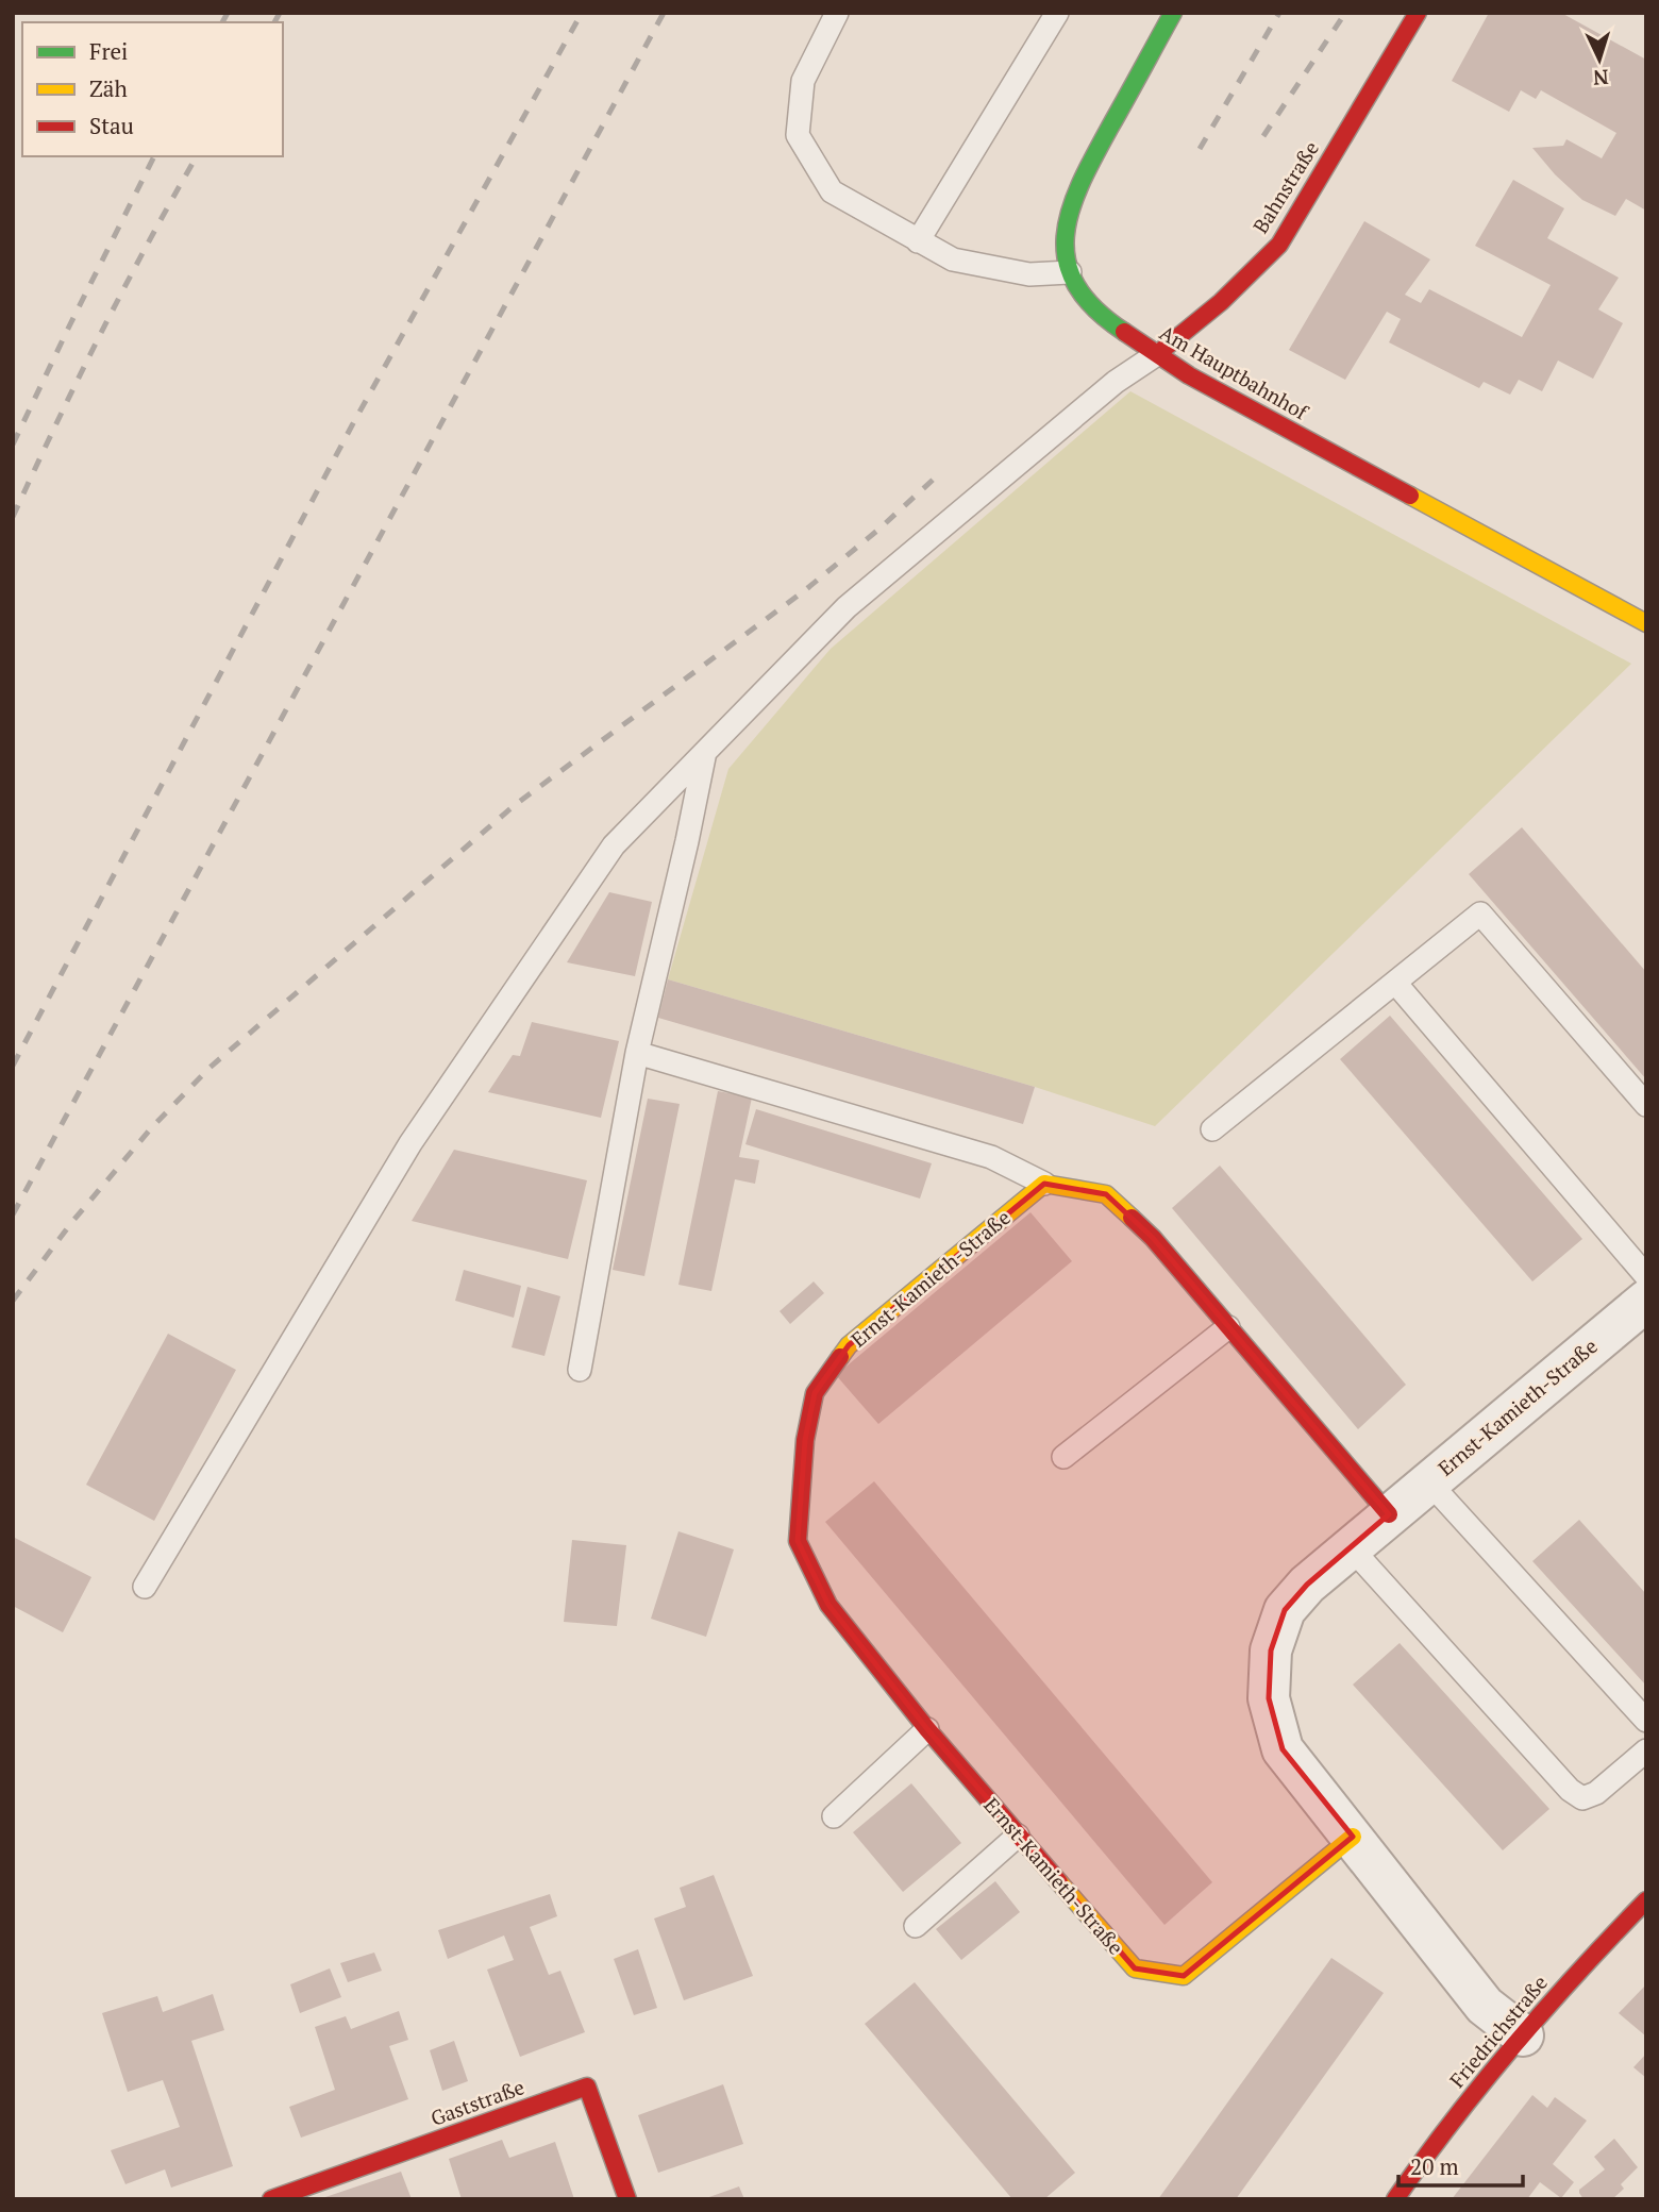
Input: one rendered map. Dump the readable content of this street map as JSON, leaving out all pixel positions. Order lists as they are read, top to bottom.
{
  "streets": {
    "street": [
      "Bahnstraße",
      "Am Hauptbahnhof",
      "Ernst-Kamieth-Straße",
      "Friedrichstraße",
      "Gaststraße"
    ]
  },
  "crossings": [
    ["Bahnstraße", "Am Hauptbahnhof"],
    ["Ernst-Kamieth-Straße", "Friedrichstraße"]
  ],
  "legend": ["Frei", "Zäh", "Stau"],
  "scale_bar": "20 m",
  "north": "bottom"
}
